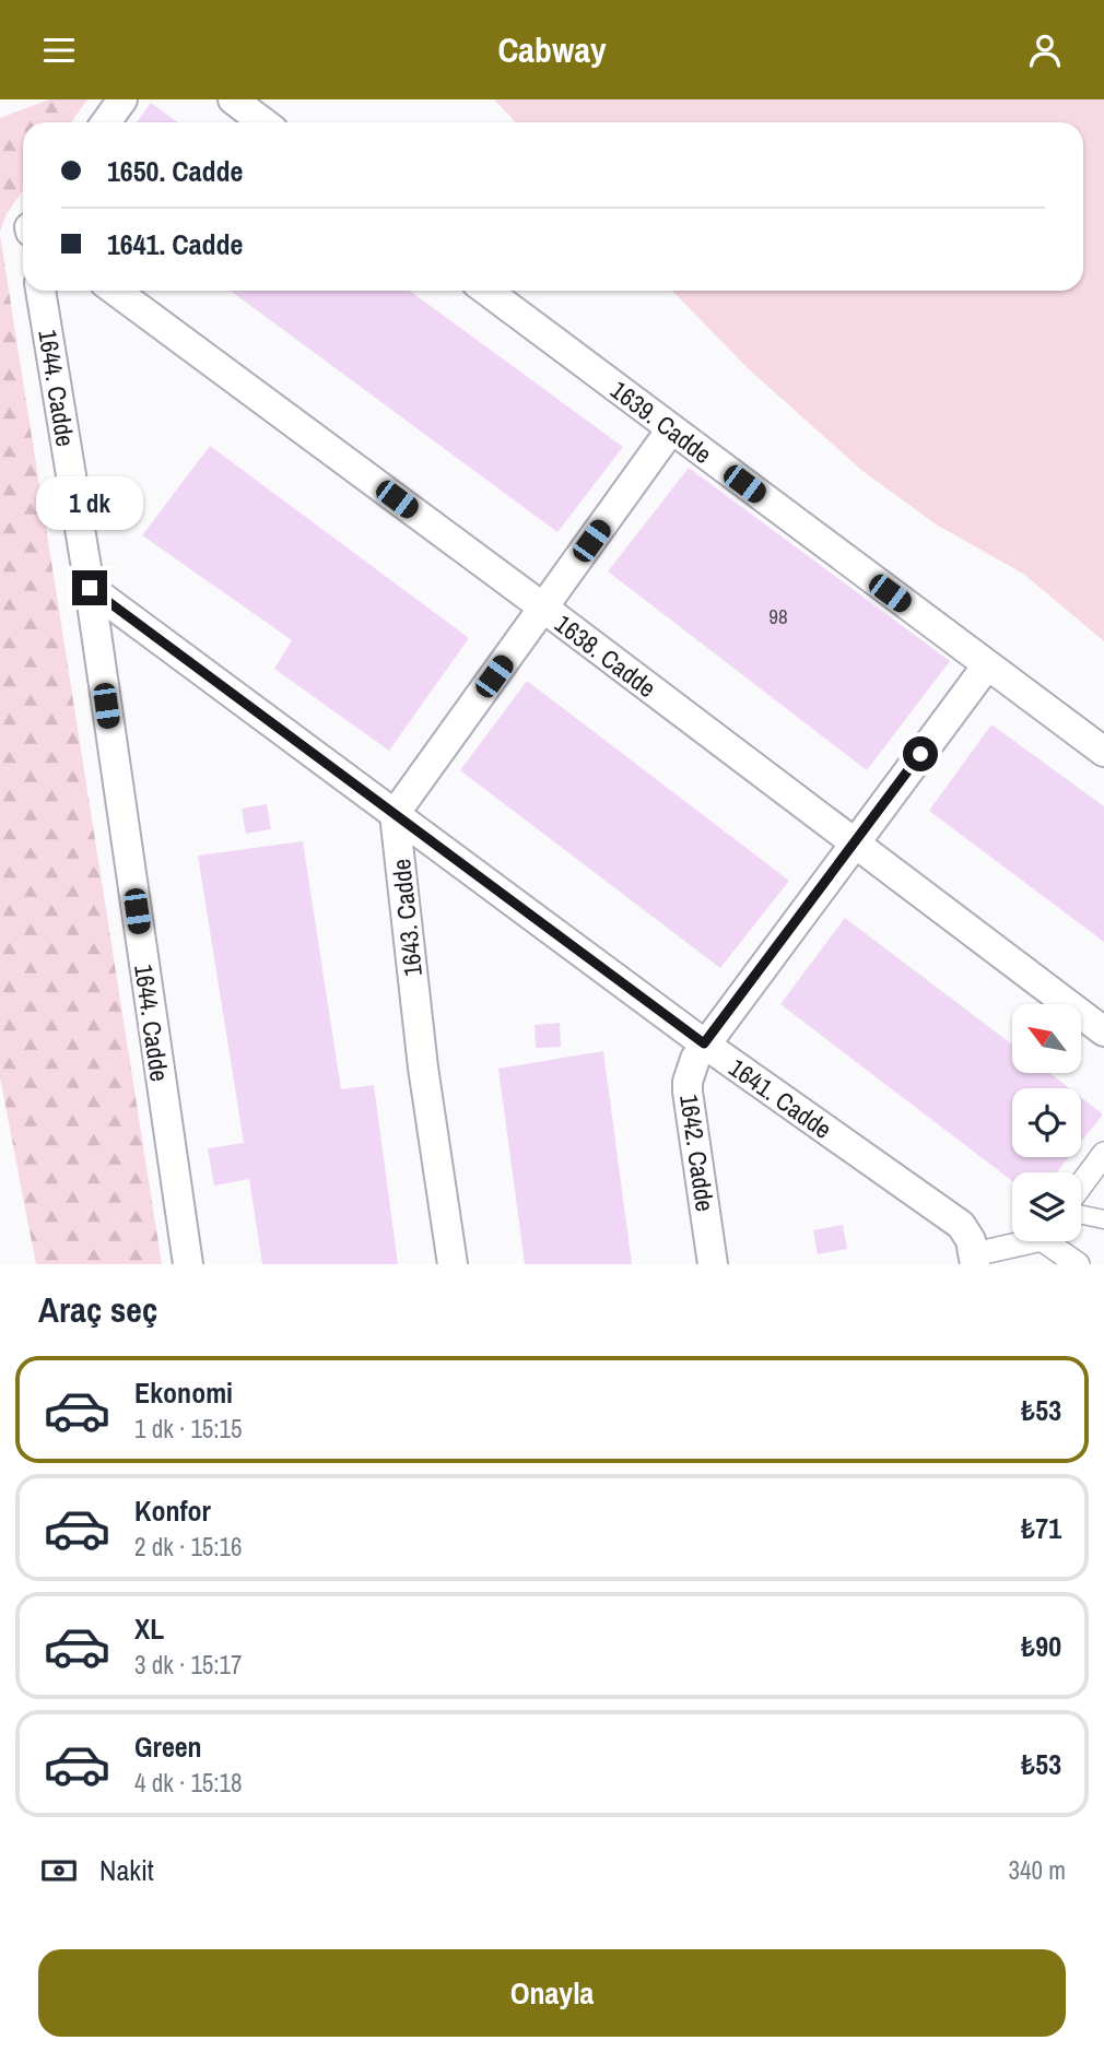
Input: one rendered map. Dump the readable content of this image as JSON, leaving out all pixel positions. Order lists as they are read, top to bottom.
{
  "streets": {
    "street": [
      "1644. Cadde",
      "1639. Cadde",
      "1638. Cadde",
      "1643. Cadde",
      "1641. Cadde",
      "1642. Cadde"
    ]
  },
  "crossings": [
    ["1644. Cadde", "1641. Cadde"],
    ["1639. Cadde", "1642. Cadde"],
    ["1638. Cadde", "1642. Cadde"],
    ["1643. Cadde", "1641. Cadde"],
    ["1641. Cadde", "1642. Cadde"]
  ],
  "house_numbers": ["98"],
  "north": "top left",
  "page": {
    "header": "Cabway",
    "banner": ["1650. Cadde", "1641. Cadde"],
    "bubble": "1 dk",
    "heading": "Araç seç",
    "list": [
      {
        "name": "Ekonomi",
        "note": "1 dk · 15:15",
        "value": "₺53"
      },
      {
        "name": "Konfor",
        "note": "2 dk · 15:16",
        "value": "₺71"
      },
      {
        "name": "XL",
        "note": "3 dk · 15:17",
        "value": "₺90"
      },
      {
        "name": "Green",
        "note": "4 dk · 15:18",
        "value": "₺53"
      }
    ],
    "pay": ["Nakit", "340 m"],
    "buttons": "Onayla"
  }
}
